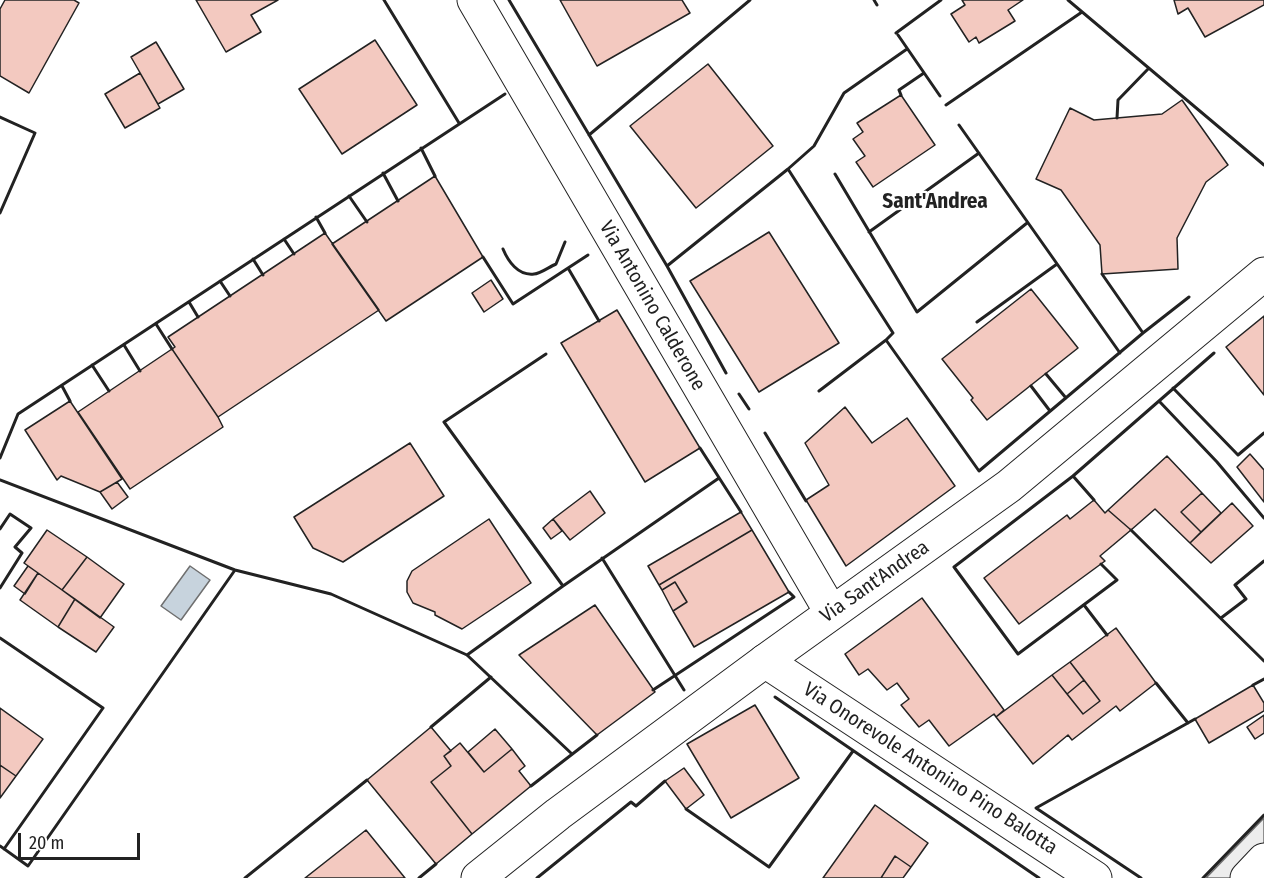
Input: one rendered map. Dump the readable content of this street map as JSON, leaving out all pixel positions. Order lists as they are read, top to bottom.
{
  "streets": {
    "street": ["Via Antonino Calderone", "Via Sant'Andrea", "Via Onorevole Antonino Pino Balotta"]
  },
  "crossings": [
    ["Via Antonino Calderone", "Via Sant'Andrea"],
    ["Via Sant'Andrea", "Via Onorevole Antonino Pino Balotta"]
  ],
  "districts": ["Sant'Andrea"],
  "scale_bar": "20 m"
}
